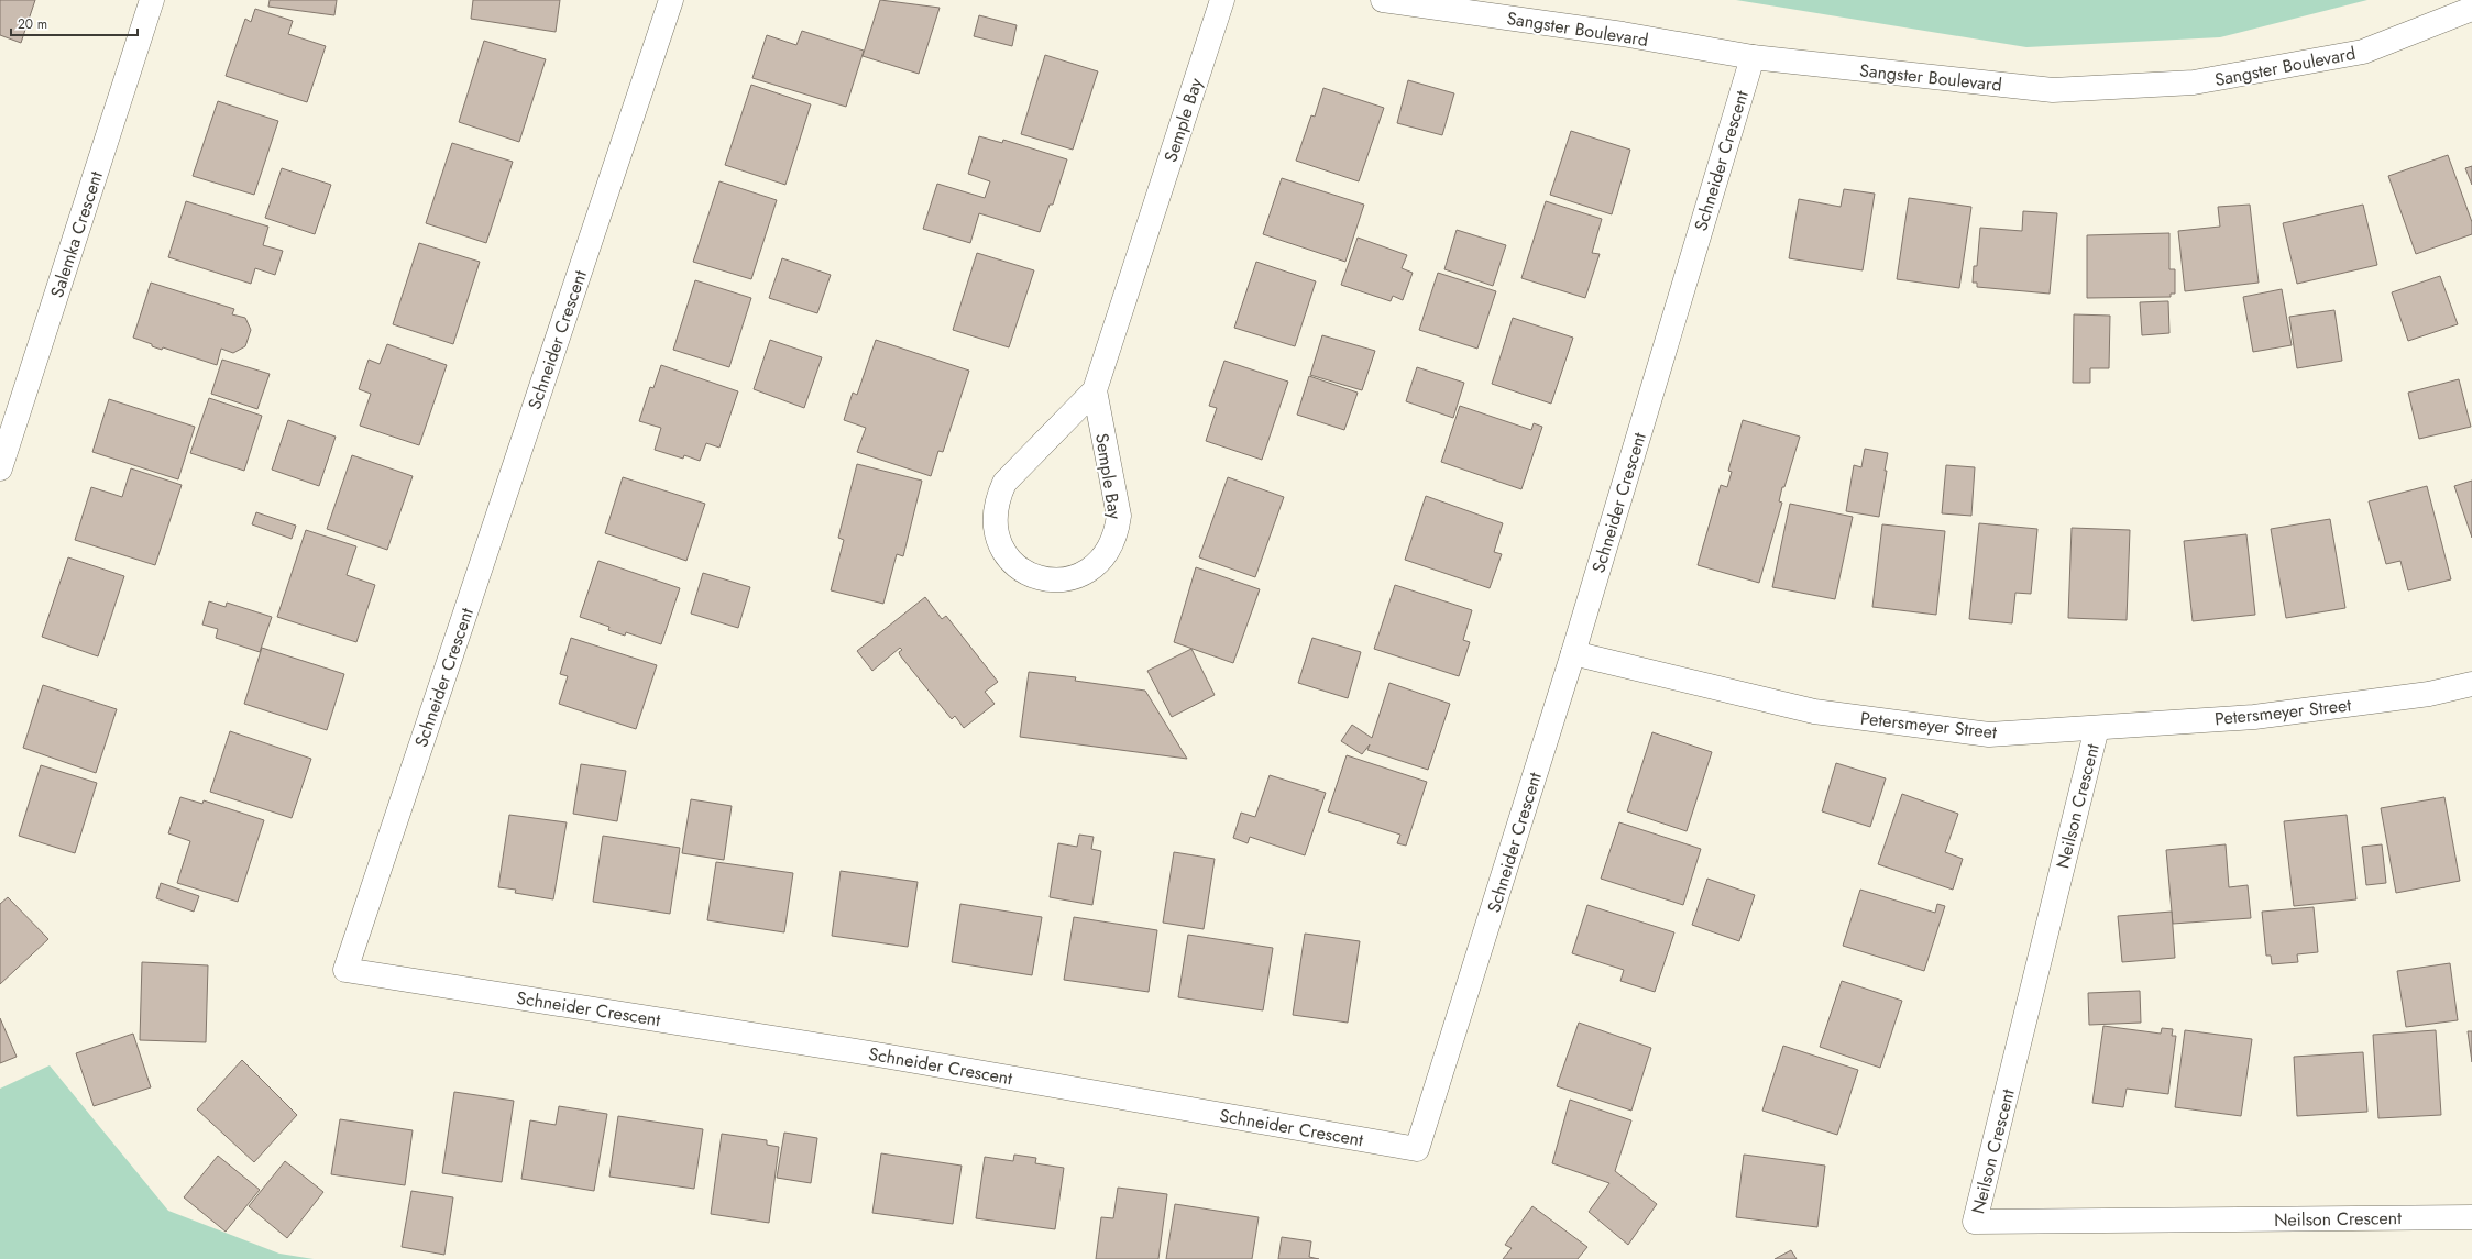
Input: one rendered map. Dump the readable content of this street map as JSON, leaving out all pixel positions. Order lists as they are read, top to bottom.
{
  "streets": {
    "street": [
      "Sangster Boulevard",
      "Semple Bay",
      "Schneider Crescent",
      "Salemka Crescent",
      "Petersmeyer Street",
      "Neilson Crescent"
    ]
  },
  "crossings": [
    ["Sangster Boulevard", "Schneider Crescent"],
    ["Schneider Crescent", "Petersmeyer Street"],
    ["Petersmeyer Street", "Neilson Crescent"]
  ],
  "scale_bar": "20 m"
}
